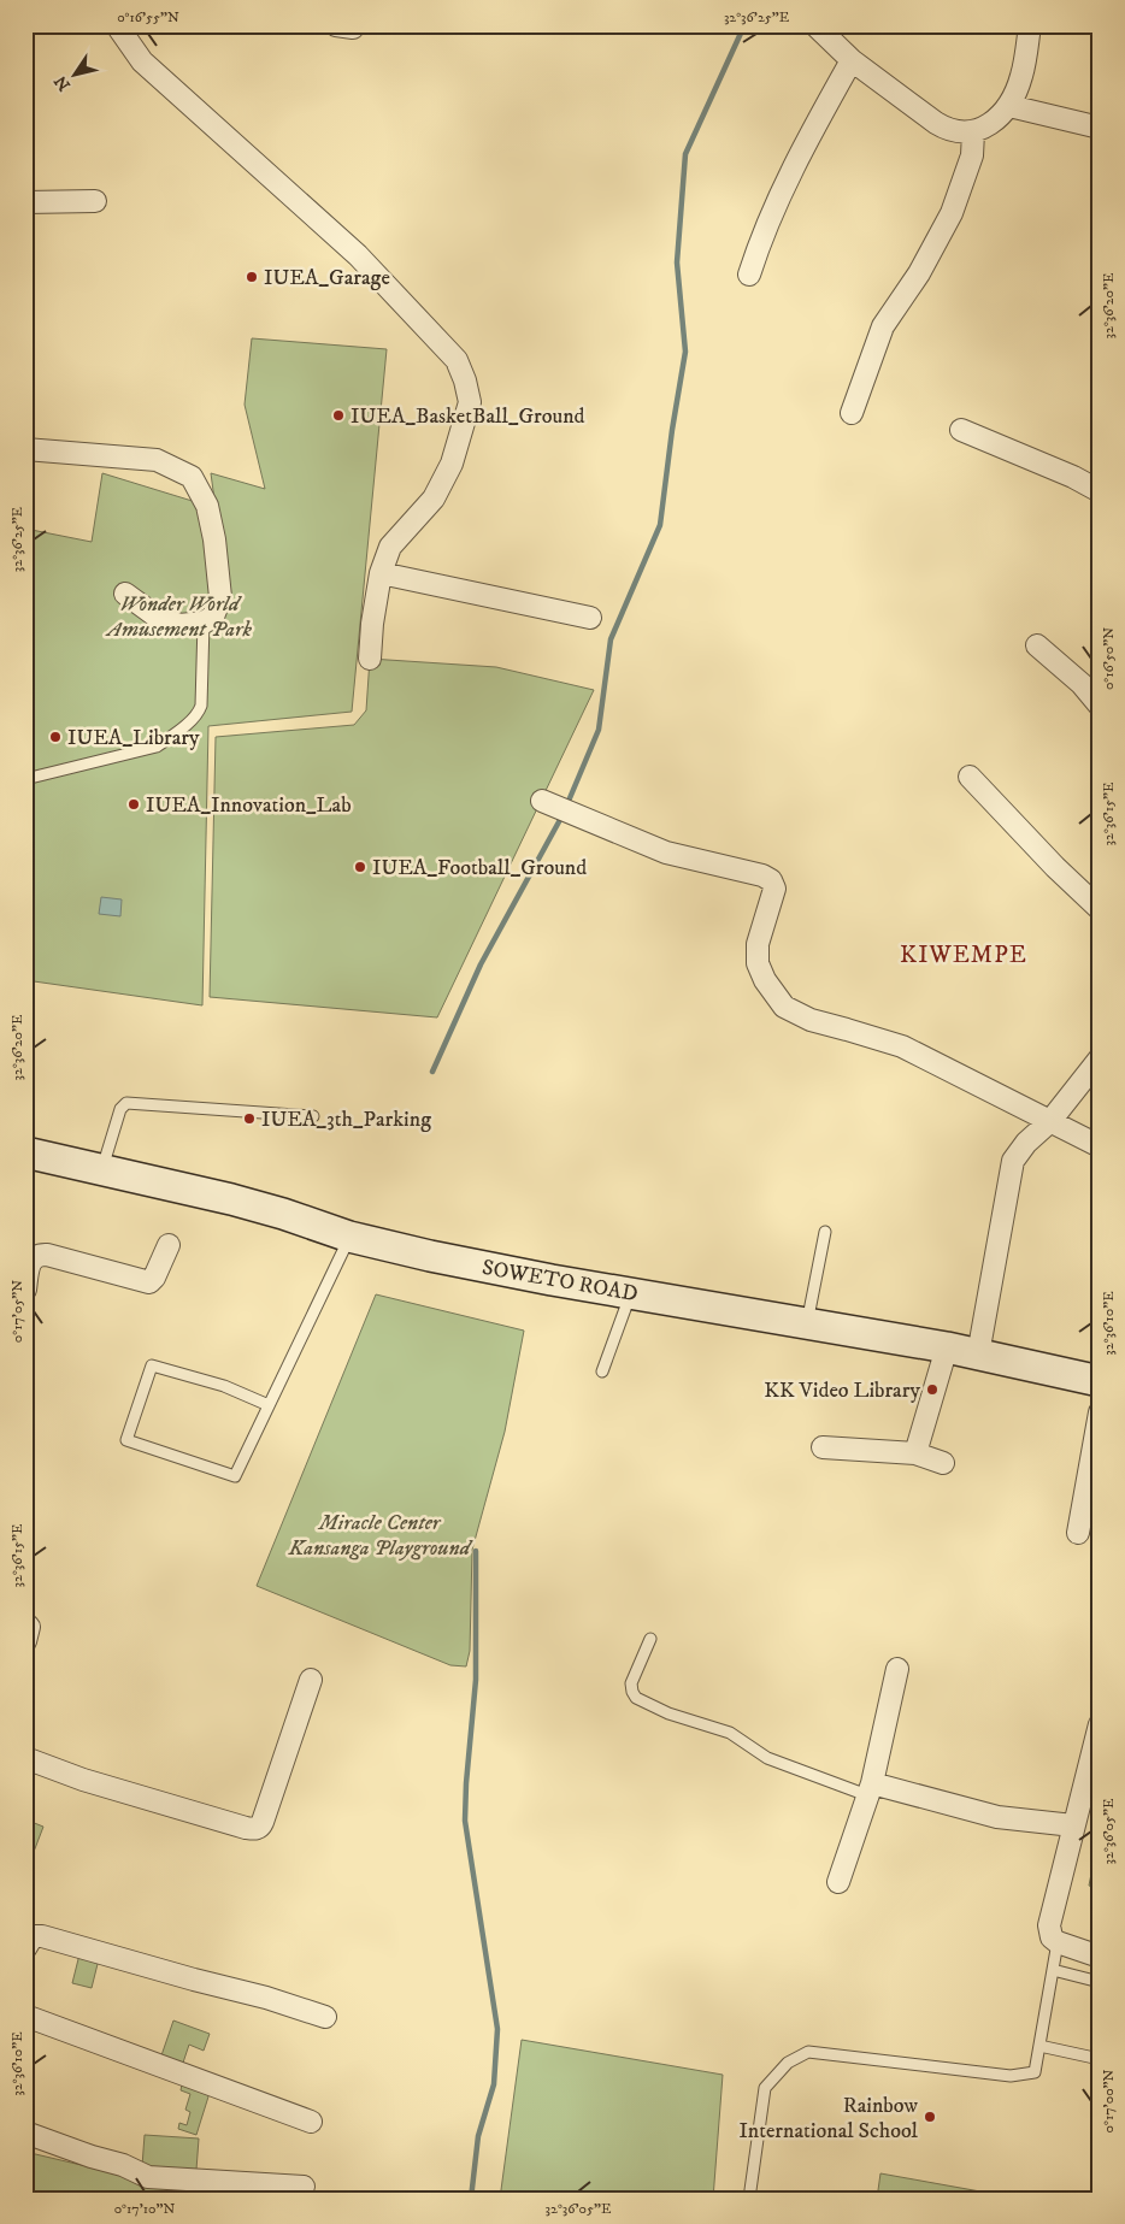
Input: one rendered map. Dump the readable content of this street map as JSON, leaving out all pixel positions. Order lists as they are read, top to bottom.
{
  "streets": {
    "street": ["SOWETO ROAD"]
  },
  "districts": ["KIWEMPE"],
  "parks": ["Wonder World Amusement Park", "Miracle Center Kansanga Playground"],
  "places": [
    "IUEA_Garage",
    "IUEA_BasketBall_Ground",
    "IUEA_Library",
    "IUEA_Innovation_Lab",
    "IUEA_Football_Ground",
    "IUEA_3th_Parking",
    "KK Video Library",
    "Rainbow International School"
  ],
  "north": "bottom left",
  "coordinates": [
    "0°16'55\"N",
    "32°36'25\"E",
    "32°36'20\"E",
    "0°16'50\"N",
    "32°36'15\"E",
    "0°17'05\"N",
    "32°36'10\"E",
    "32°36'05\"E",
    "0°17'00\"N",
    "0°17'10\"N"
  ]
}
